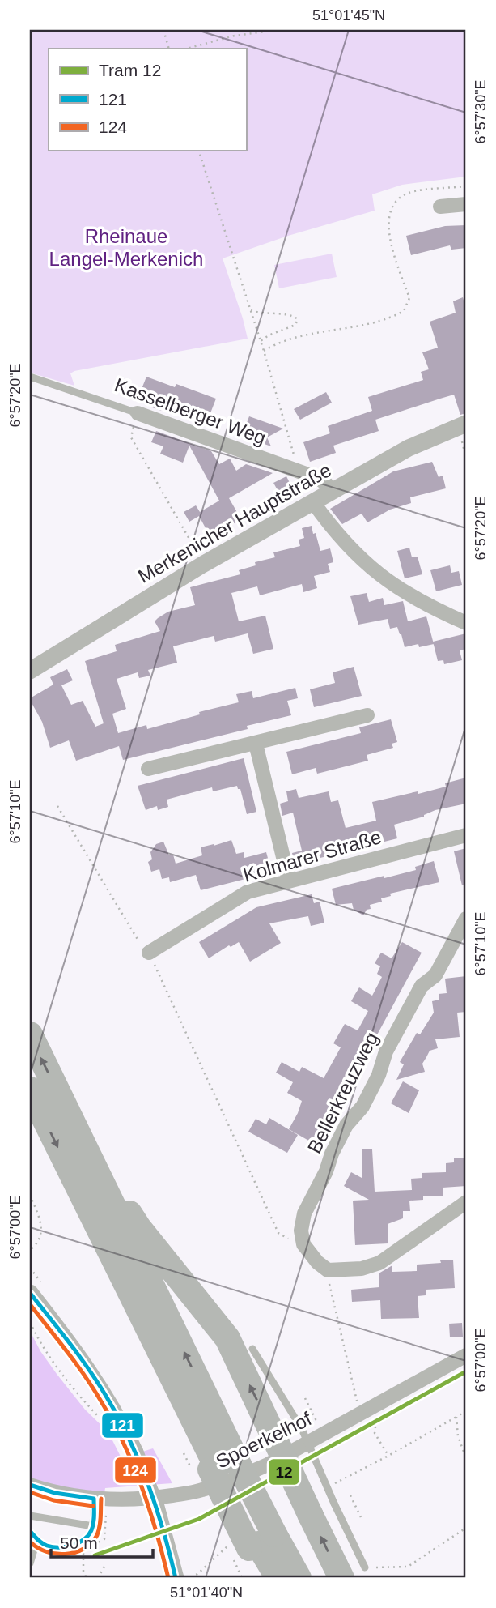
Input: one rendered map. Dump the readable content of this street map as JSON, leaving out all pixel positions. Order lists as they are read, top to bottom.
{
  "streets": {
    "street": [
      "Kasselberger Weg",
      "Merkenicher Hauptstraße",
      "Kolmarer Straße",
      "Bellerkreuzweg",
      "Spoerkelhof"
    ]
  },
  "crossings": [
    ["Kasselberger Weg", "Merkenicher Hauptstraße"]
  ],
  "parks": ["Rheinaue Langel-Merkenich"],
  "lines": ["transit line 121", "transit line 124", "tram line 12"],
  "legend": ["Tram 12", "121", "124"],
  "scale_bar": "50 m",
  "coordinates": [
    "51°01'45\"N",
    "6°57'30\"E",
    "6°57'20\"E",
    "6°57'10\"E",
    "6°57'00\"E",
    "51°01'40\"N"
  ]
}
